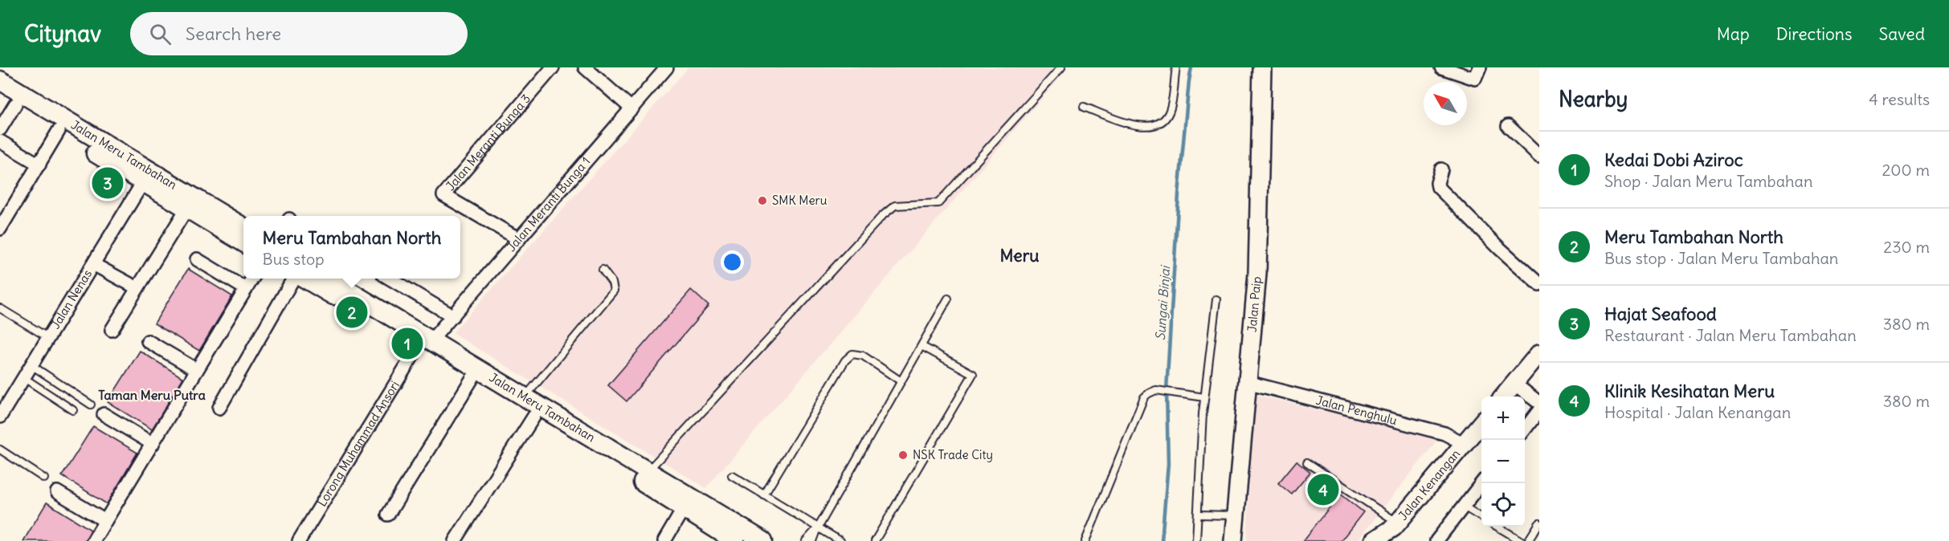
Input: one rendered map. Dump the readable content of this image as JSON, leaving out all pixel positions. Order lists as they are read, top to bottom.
{
  "streets": {
    "main road": ["Jalan Meru Tambahan"],
    "street": [
      "Jalan Meranti Bunga 3",
      "Jalan Meranti Bunga 1",
      "Jalan Nenas",
      "Jalan Paip",
      "Jalan Penghulu",
      "Lorong Muhammad Ansori",
      "Jalan Kenangan"
    ]
  },
  "crossings": [
    ["Jalan Meranti Bunga 3", "Jalan Meranti Bunga 1"],
    ["Jalan Meru Tambahan", "Jalan Meranti Bunga 1"],
    ["Jalan Meru Tambahan", "Jalan Nenas"],
    ["Jalan Meru Tambahan", "Lorong Muhammad Ansori"],
    ["Jalan Meranti Bunga 1", "Lorong Muhammad Ansori"],
    ["Jalan Paip", "Jalan Penghulu"],
    ["Jalan Penghulu", "Jalan Kenangan"]
  ],
  "districts": ["Meru", "Taman Meru Putra"],
  "water": ["Sungai Binjai"],
  "places": ["SMK Meru", "NSK Trade City"],
  "north": "top left",
  "page": {
    "header": "Citynav",
    "search": "Search here",
    "nav": ["Map", "Directions", "Saved"],
    "heading": ["Nearby", "4 results"],
    "list": [
      {
        "mark": "1",
        "name": "Kedai Dobi Aziroc",
        "note": "Shop · Jalan Meru Tambahan",
        "value": "200 m"
      },
      {
        "mark": "2",
        "name": "Meru Tambahan North",
        "note": "Bus stop · Jalan Meru Tambahan",
        "value": "230 m"
      },
      {
        "mark": "3",
        "name": "Hajat Seafood",
        "note": "Restaurant · Jalan Meru Tambahan",
        "value": "380 m"
      },
      {
        "mark": "4",
        "name": "Klinik Kesihatan Meru",
        "note": "Hospital · Jalan Kenangan",
        "value": "380 m"
      }
    ],
    "pins": [
      "3",
      "2",
      "1",
      "4"
    ],
    "popup": ["Meru Tambahan North", "Bus stop"],
    "map_buttons": ["+", "−"]
  }
}
